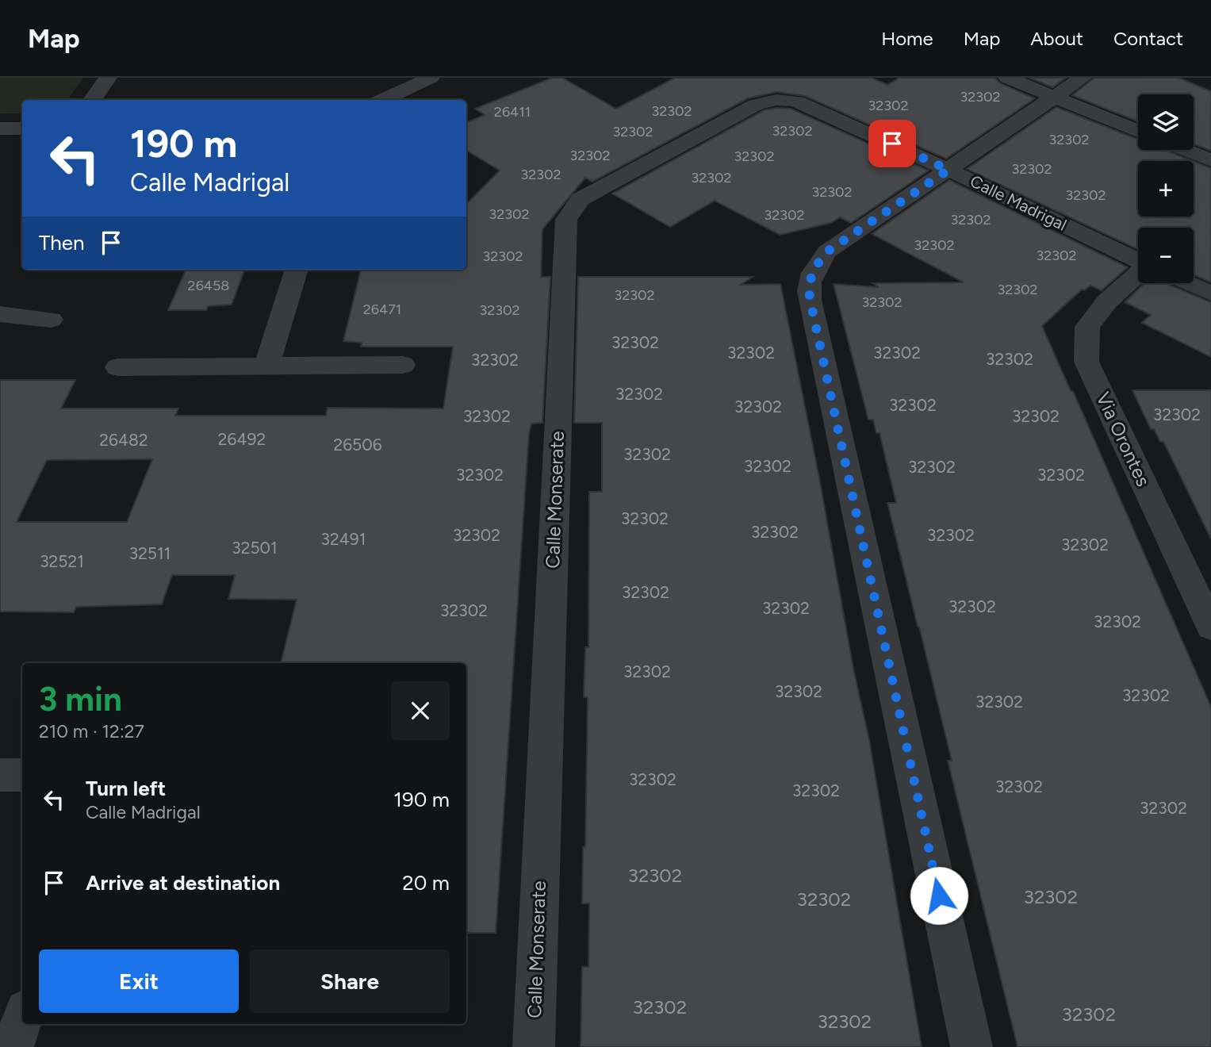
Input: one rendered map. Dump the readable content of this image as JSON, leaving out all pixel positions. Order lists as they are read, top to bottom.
{
  "streets": {
    "street": ["Calle Madrigal", "Via Orontes", "Calle Monserate"]
  },
  "crossings": [
    ["Calle Madrigal", "Calle Monserate"]
  ],
  "house_numbers": [
    "32302",
    "32302",
    "32302",
    "26411",
    "32302",
    "32302",
    "32302",
    "32302",
    "32302",
    "32302",
    "32302",
    "32302",
    "32302",
    "32302",
    "32302",
    "32302",
    "32302",
    "32302",
    "32302",
    "32302",
    "26458",
    "32302",
    "32302",
    "32302",
    "26471",
    "32302",
    "32302",
    "32302",
    "32302",
    "32302",
    "32302",
    "32302",
    "32302",
    "32302",
    "32302",
    "32302",
    "32302",
    "26492",
    "26482",
    "26506",
    "32302",
    "32302",
    "32302",
    "32302",
    "32302",
    "32302",
    "32302",
    "32302",
    "32302",
    "32491",
    "32302",
    "32501",
    "32511",
    "32521",
    "32302",
    "32302",
    "32302",
    "32302",
    "32302",
    "32302",
    "32302",
    "32302",
    "32302",
    "32302",
    "32302",
    "32302",
    "32302",
    "32302",
    "32302",
    "32302",
    "32302",
    "32302",
    "32302"
  ],
  "page": {
    "header": "Map",
    "nav": [
      "Home",
      "Map",
      "About",
      "Contact"
    ],
    "map_buttons": ["+", "−"],
    "turn": ["190 m", "Calle Madrigal"],
    "then": "Then",
    "heading": ["3 min", "210 m · 12:27"],
    "list": [
      {
        "name": "Turn left",
        "note": "Calle Madrigal",
        "value": "190 m"
      },
      {
        "name": "Arrive at destination",
        "value": "20 m"
      }
    ],
    "buttons": ["Exit", "Share"]
  }
}
